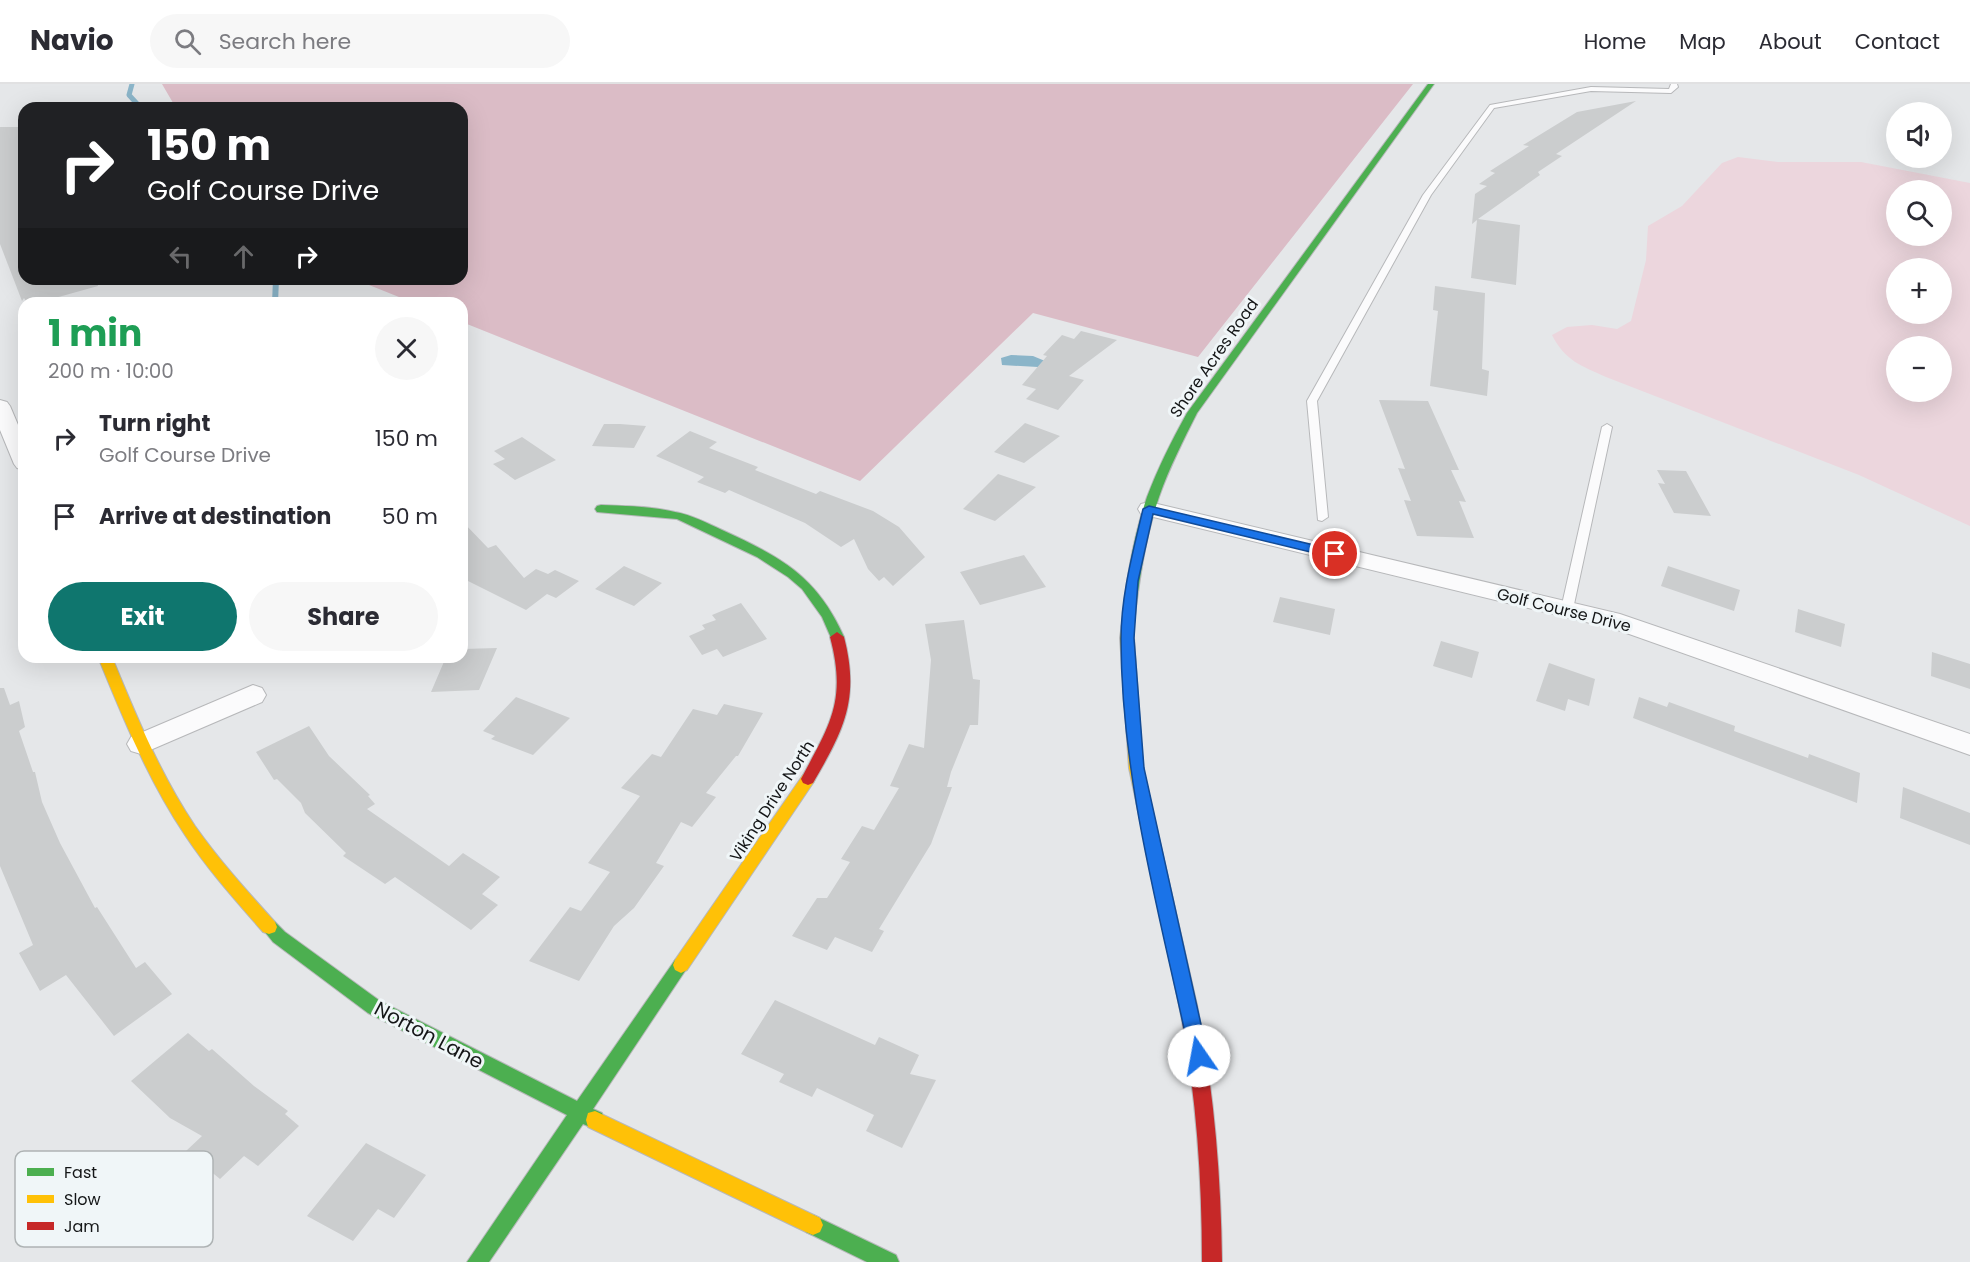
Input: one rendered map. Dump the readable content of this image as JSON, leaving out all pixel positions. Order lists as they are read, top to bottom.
{
  "streets": {
    "street": [
      "Shore Acres Road",
      "Golf Course Drive",
      "Viking Drive North",
      "Norton Lane"
    ]
  },
  "crossings": [
    ["Shore Acres Road", "Golf Course Drive"],
    ["Viking Drive North", "Norton Lane"]
  ],
  "legend": ["Fast", "Slow", "Jam"],
  "page": {
    "header": "Navio",
    "search": "Search here",
    "nav": [
      "Home",
      "Map",
      "About",
      "Contact"
    ],
    "map_buttons": ["+", "−"],
    "turn": ["150 m", "Golf Course Drive"],
    "heading": ["1 min", "200 m · 10:00"],
    "list": [
      {
        "name": "Turn right",
        "note": "Golf Course Drive",
        "value": "150 m"
      },
      {
        "name": "Arrive at destination",
        "value": "50 m"
      }
    ],
    "buttons": ["Exit", "Share"]
  }
}
